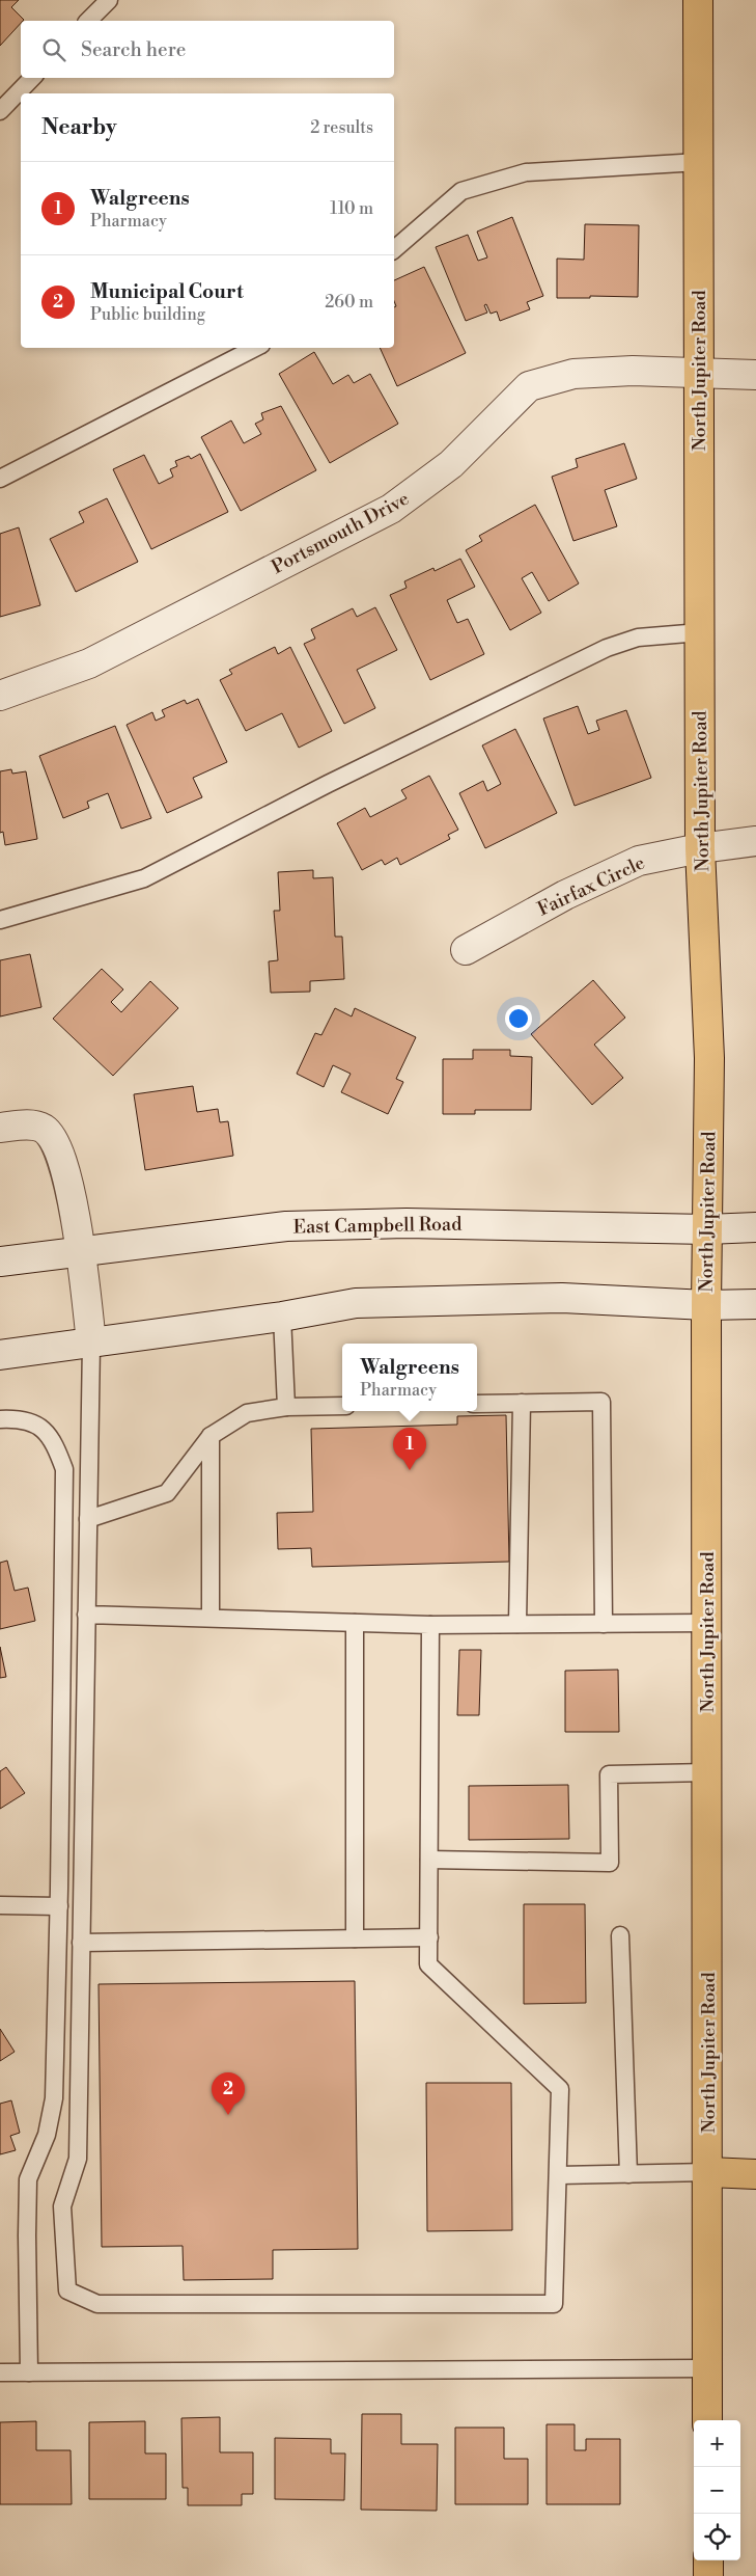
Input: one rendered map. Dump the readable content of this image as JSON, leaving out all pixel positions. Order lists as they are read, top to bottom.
{
  "streets": {
    "main road": [
      "North Jupiter Road",
      "Portsmouth Drive",
      "Fairfax Circle",
      "East Campbell Road"
    ]
  },
  "crossings": [
    ["North Jupiter Road", "Portsmouth Drive"],
    ["North Jupiter Road", "Fairfax Circle"],
    ["North Jupiter Road", "East Campbell Road"]
  ],
  "page": {
    "search": "Search here",
    "heading": ["Nearby", "2 results"],
    "list": [
      {
        "mark": "1",
        "name": "Walgreens",
        "note": "Pharmacy",
        "value": "110 m"
      },
      {
        "mark": "2",
        "name": "Municipal Court",
        "note": "Public building",
        "value": "260 m"
      }
    ],
    "popup": ["Walgreens", "Pharmacy"],
    "pins": ["1", "2"],
    "map_buttons": ["+", "−"]
  }
}
